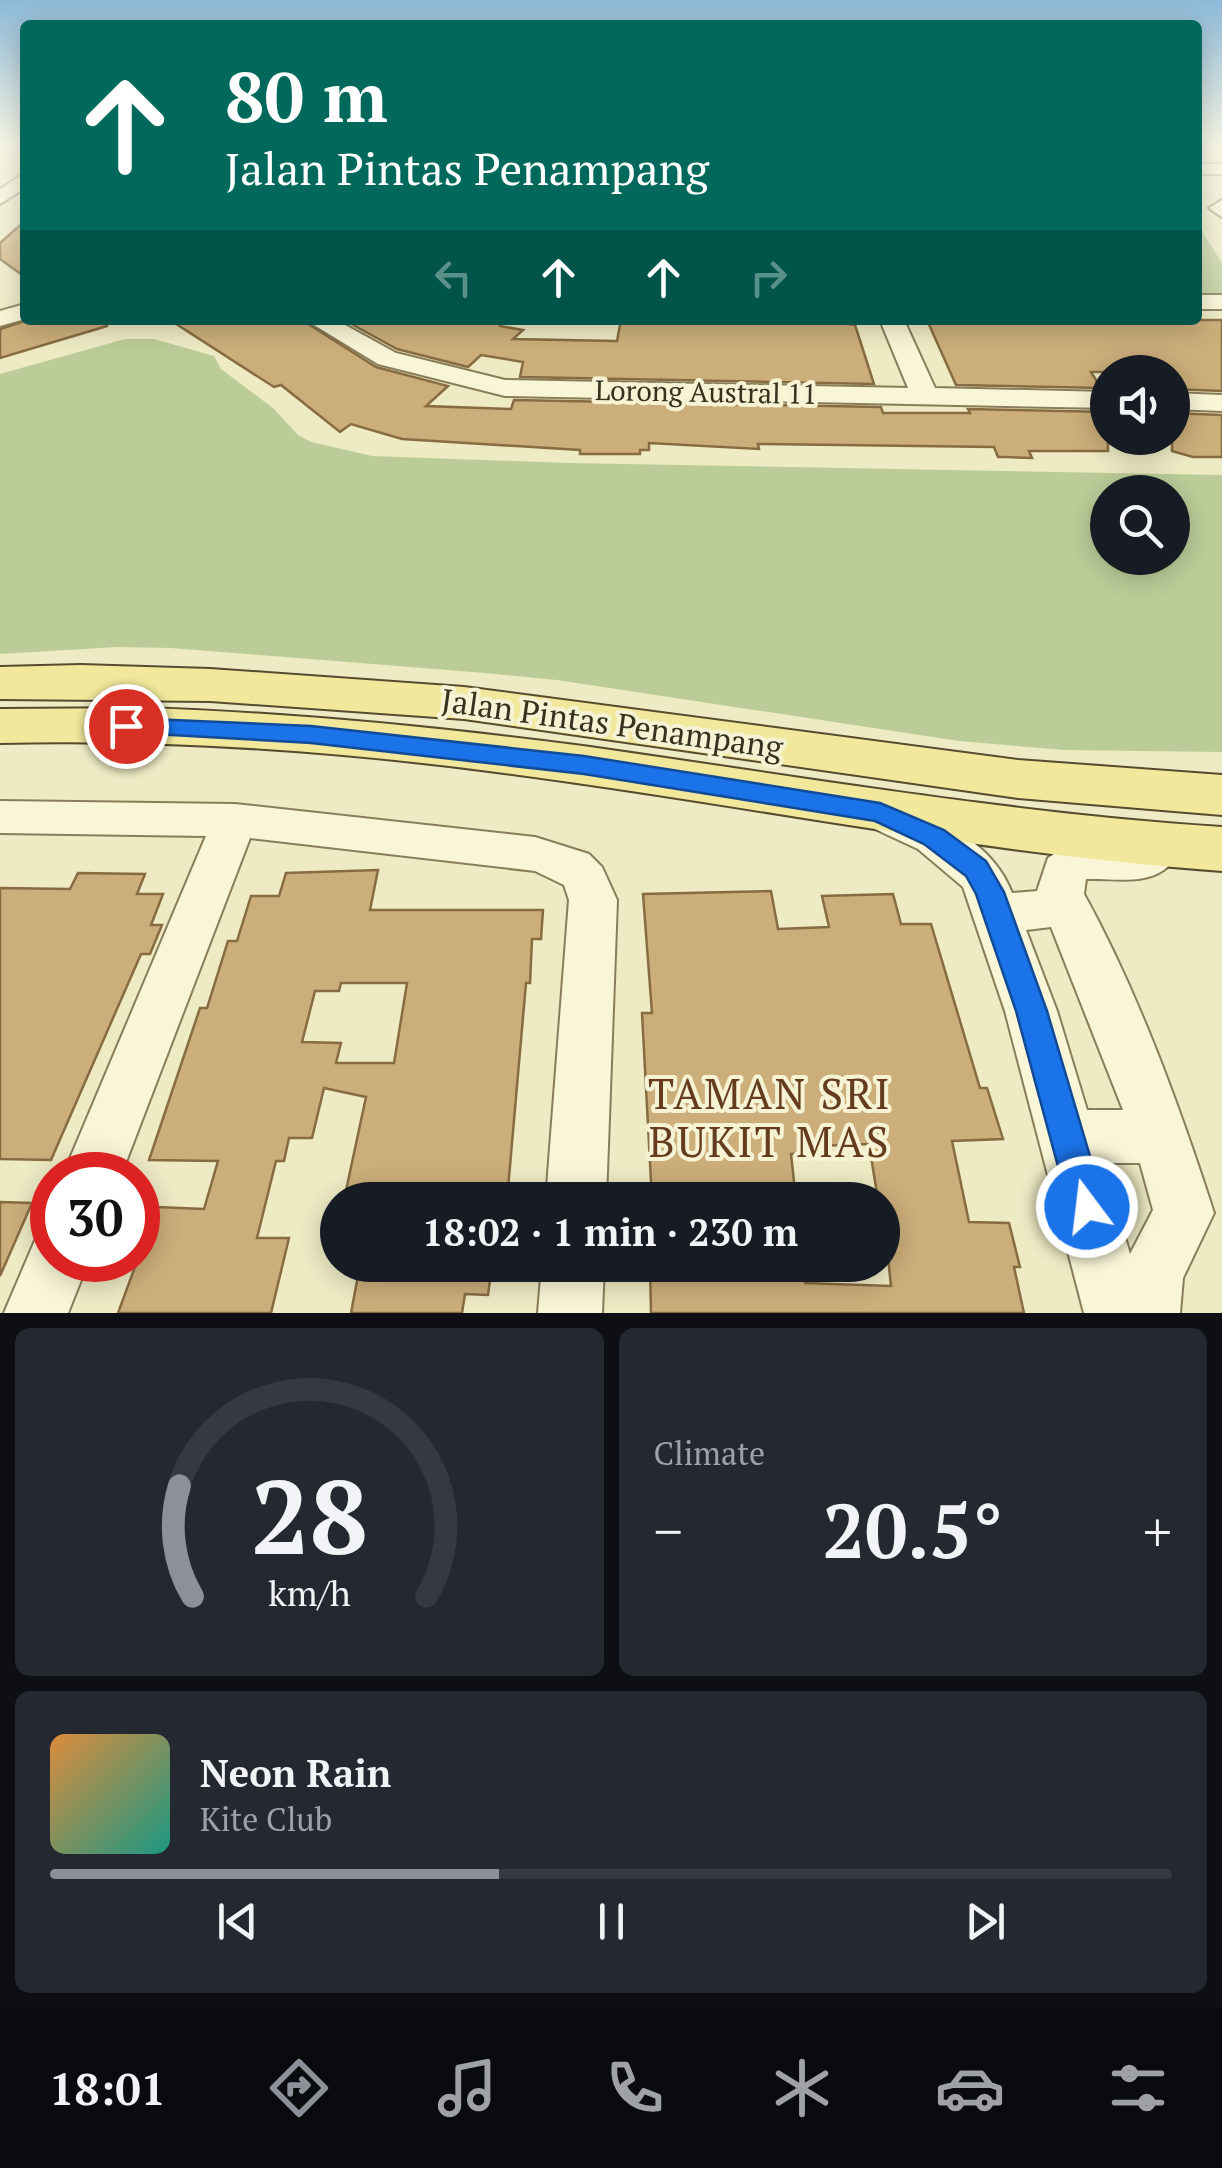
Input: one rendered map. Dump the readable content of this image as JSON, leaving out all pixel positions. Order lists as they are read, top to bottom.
{
  "streets": {
    "main road": ["Jalan Pintas Penampang"],
    "street": ["Lorong Austral 11"]
  },
  "districts": ["TAMAN SRI BUKIT MAS"],
  "page": {
    "turn": ["80 m", "Jalan Pintas Penampang"],
    "limit": "30",
    "trip": "18:02 · 1 min · 230 m",
    "tile": "Climate",
    "heat": ["−", "20.5°", "+"],
    "song": ["Neon Rain", "Kite Club"],
    "tabs": "18:01",
    "gauge": ["28", "km/h"]
  }
}
